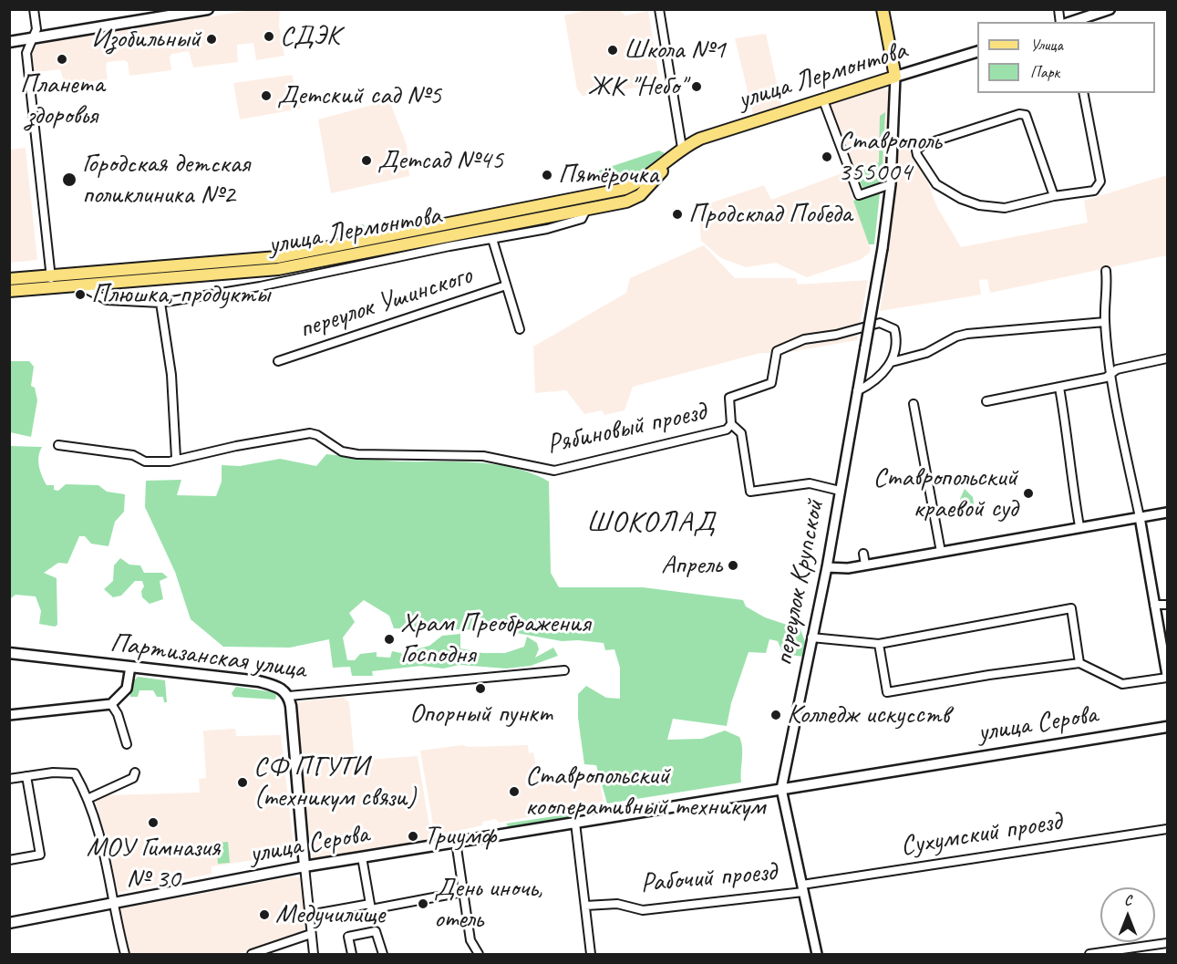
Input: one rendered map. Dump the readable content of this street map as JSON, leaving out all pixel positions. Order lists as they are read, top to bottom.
{
  "streets": {
    "main road": ["улица Лермонтова", "Партизанская улица", "улица Серова"],
    "street": [
      "переулок Ушинского",
      "Рябиновый проезд",
      "переулок Крупской",
      "Сухумский проезд",
      "Рабочий проезд"
    ]
  },
  "crossings": [
    ["Рябиновый проезд", "переулок Крупской"],
    ["переулок Крупской", "улица Серова"],
    ["переулок Крупской", "Сухумский проезд"],
    ["переулок Крупской", "Рабочий проезд"],
    ["Сухумский проезд", "Рабочий проезд"]
  ],
  "districts": ["ШОКОЛАД"],
  "places": [
    "СДЭК",
    "Изобильный",
    "Школа №1",
    "Планета здоровья",
    "ЖК \"Небо\"",
    "Детский сад №5",
    "Ставрополь 355004",
    "Детсад №45",
    "Пятёрочка",
    "Городская детская поликлиника №2",
    "Продсклад Победа",
    "Плюшка, продукты",
    "Ставропольский краевой суд",
    "Апрель",
    "Храм Преображения Господня",
    "Опорный пункт",
    "Колледж искусств",
    "СФ ПГУТИ (техникум связи)",
    "Ставропольский кооперативный техникум",
    "МОУ Гимназия № 30",
    "Триумф",
    "День иночь, отель",
    "Медучилище"
  ],
  "legend": ["Улица", "Парк"],
  "north": "top"
}
